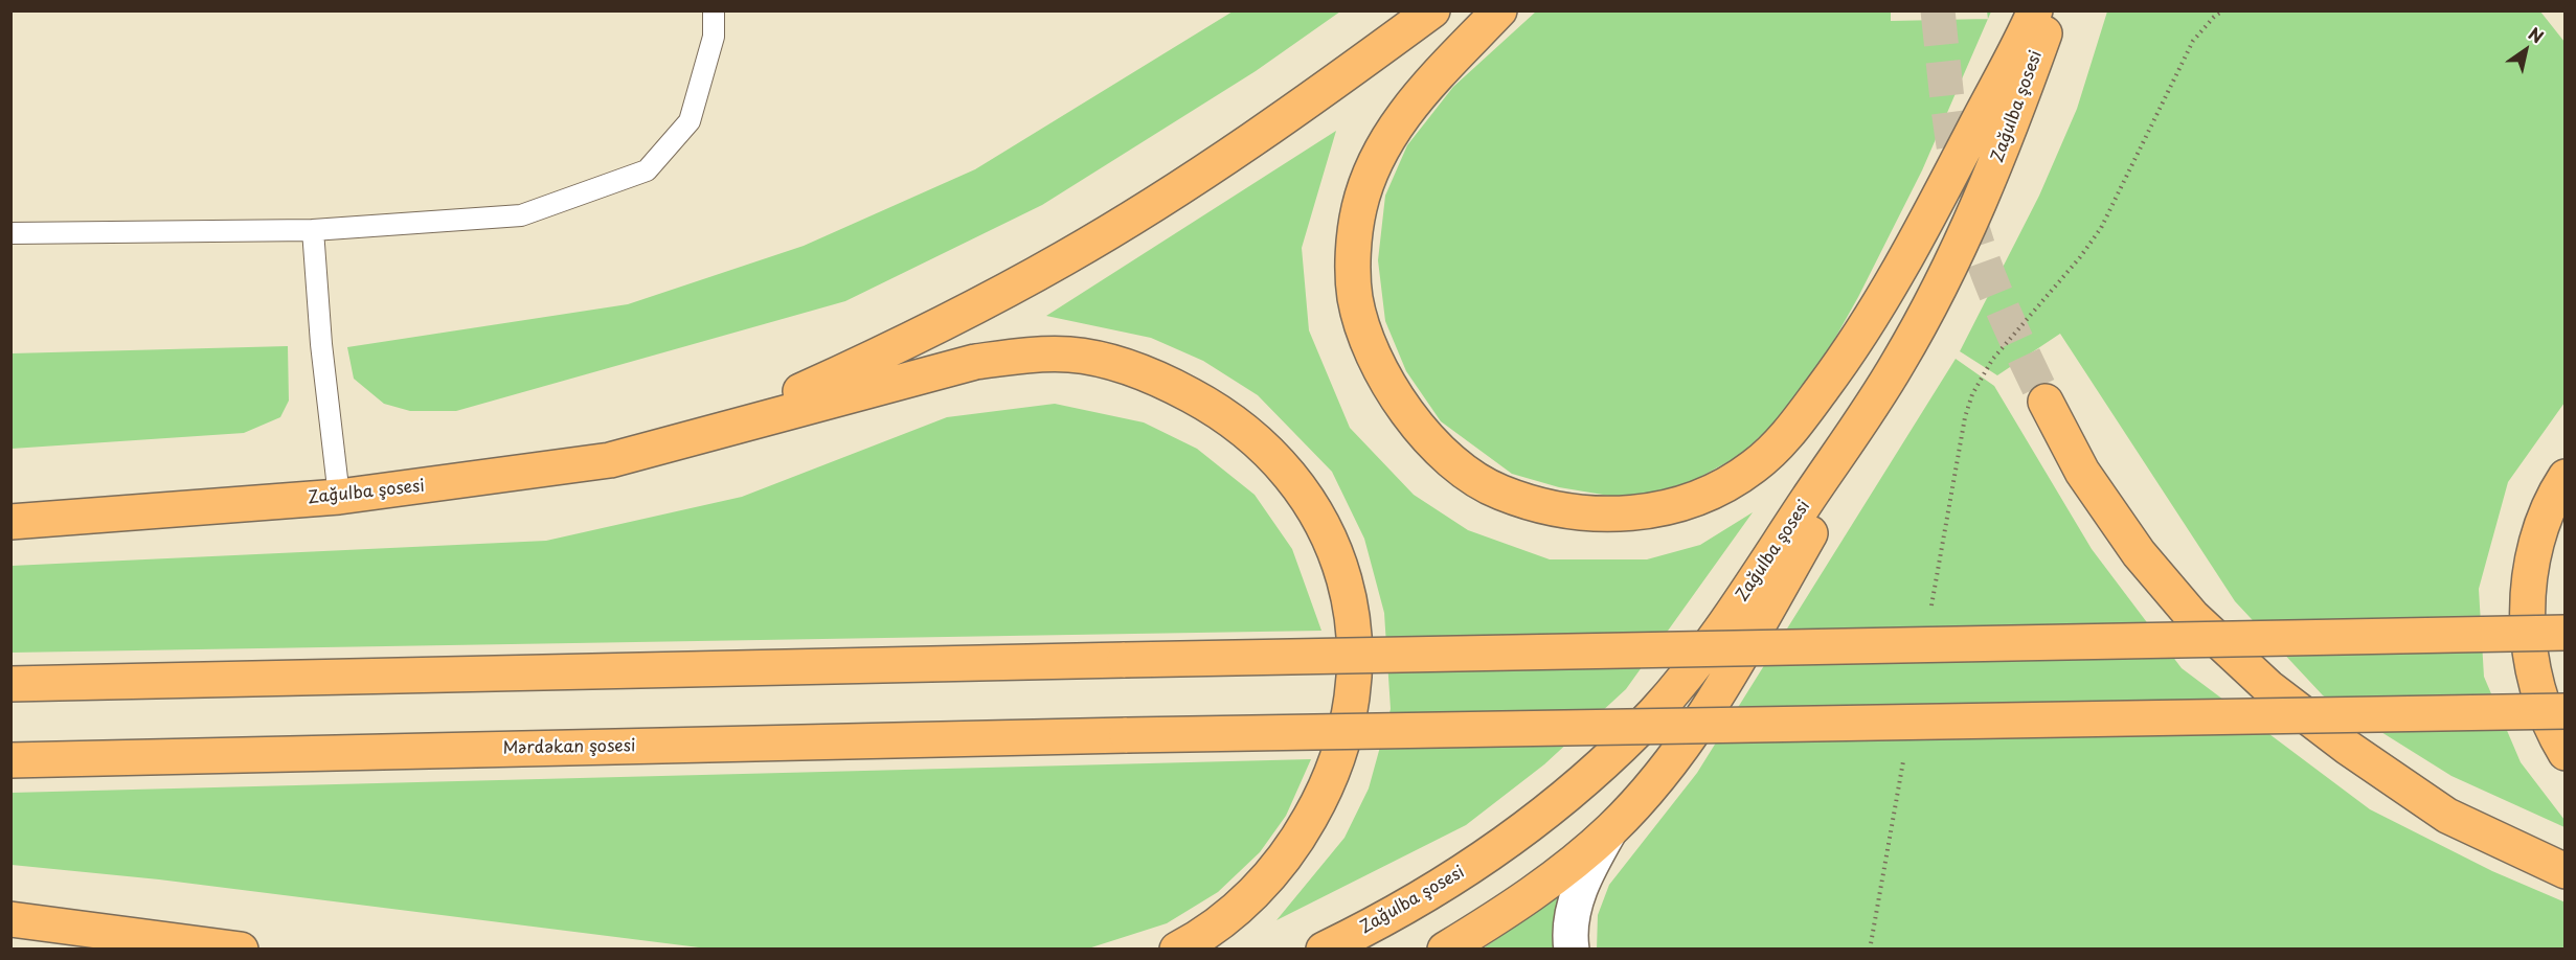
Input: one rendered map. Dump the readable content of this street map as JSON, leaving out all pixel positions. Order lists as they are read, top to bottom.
{
  "streets": {
    "main road": ["Zağulba şosesi", "Mərdəkan şosesi"]
  },
  "north": "top right"
}
